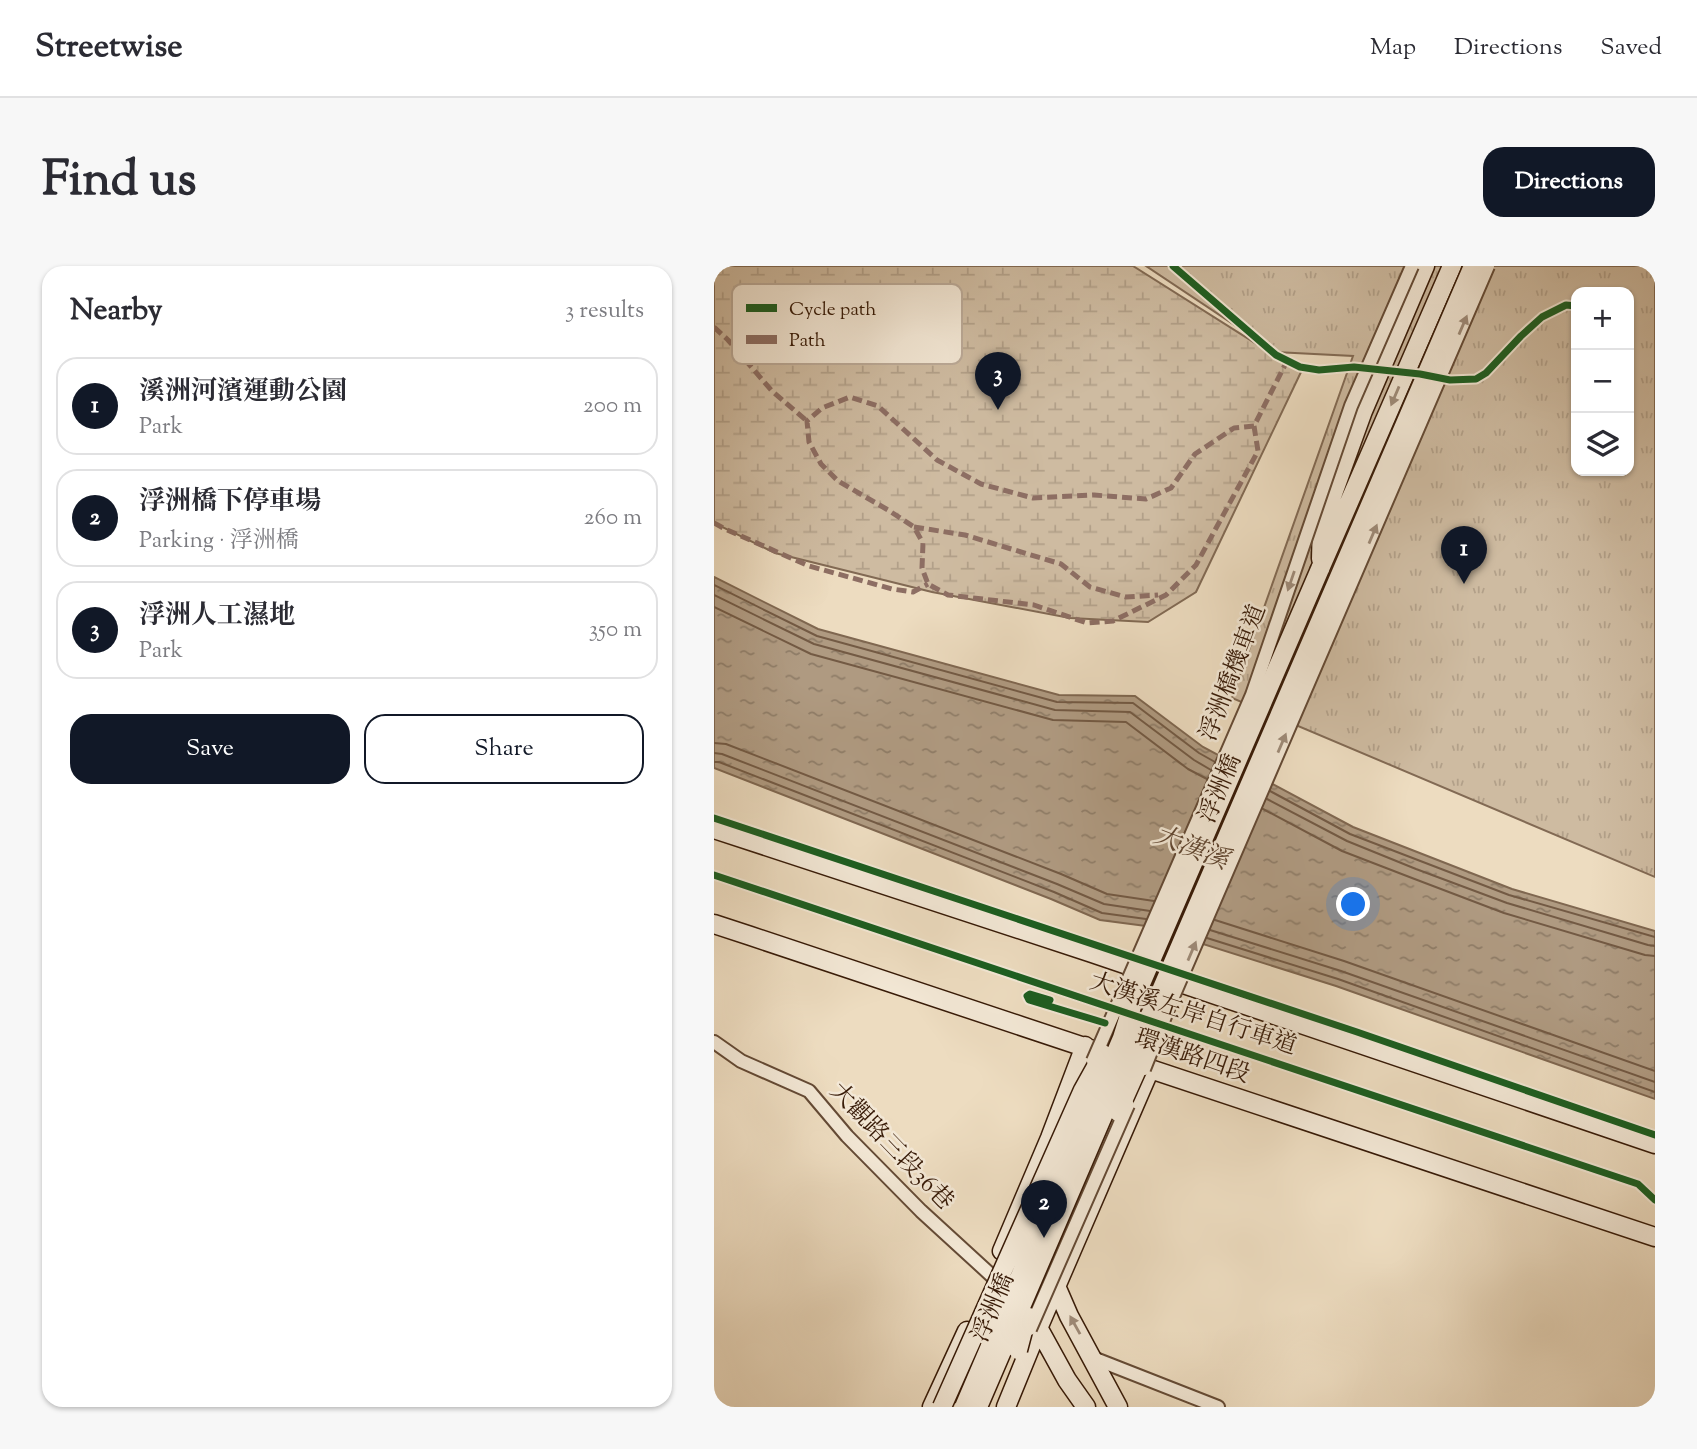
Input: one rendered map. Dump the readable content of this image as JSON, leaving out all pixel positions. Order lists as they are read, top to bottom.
{
  "streets": {
    "main road": ["浮洲橋", "環漢路四段"],
    "street": ["浮洲橋機車道", "大觀路三段36巷"],
    "cycle path": ["大漢溪左岸自行車道"]
  },
  "water": ["大漢溪"],
  "legend": ["Cycle path", "Path"],
  "page": {
    "header": "Streetwise",
    "nav": ["Map", "Directions", "Saved"],
    "title": "Find us",
    "buttons": [
      "Directions",
      ["Save", "Share"]
    ],
    "heading": ["Nearby", "3 results"],
    "map_buttons": ["+", "−"],
    "pins": ["3", "1", "2"],
    "list": [
      {
        "mark": "1",
        "name": "溪洲河濱運動公園",
        "note": "Park",
        "value": "200 m"
      },
      {
        "mark": "2",
        "name": "浮洲橋下停車場",
        "note": "Parking · 浮洲橋",
        "value": "260 m"
      },
      {
        "mark": "3",
        "name": "浮洲人工濕地",
        "note": "Park",
        "value": "350 m"
      }
    ]
  }
}
